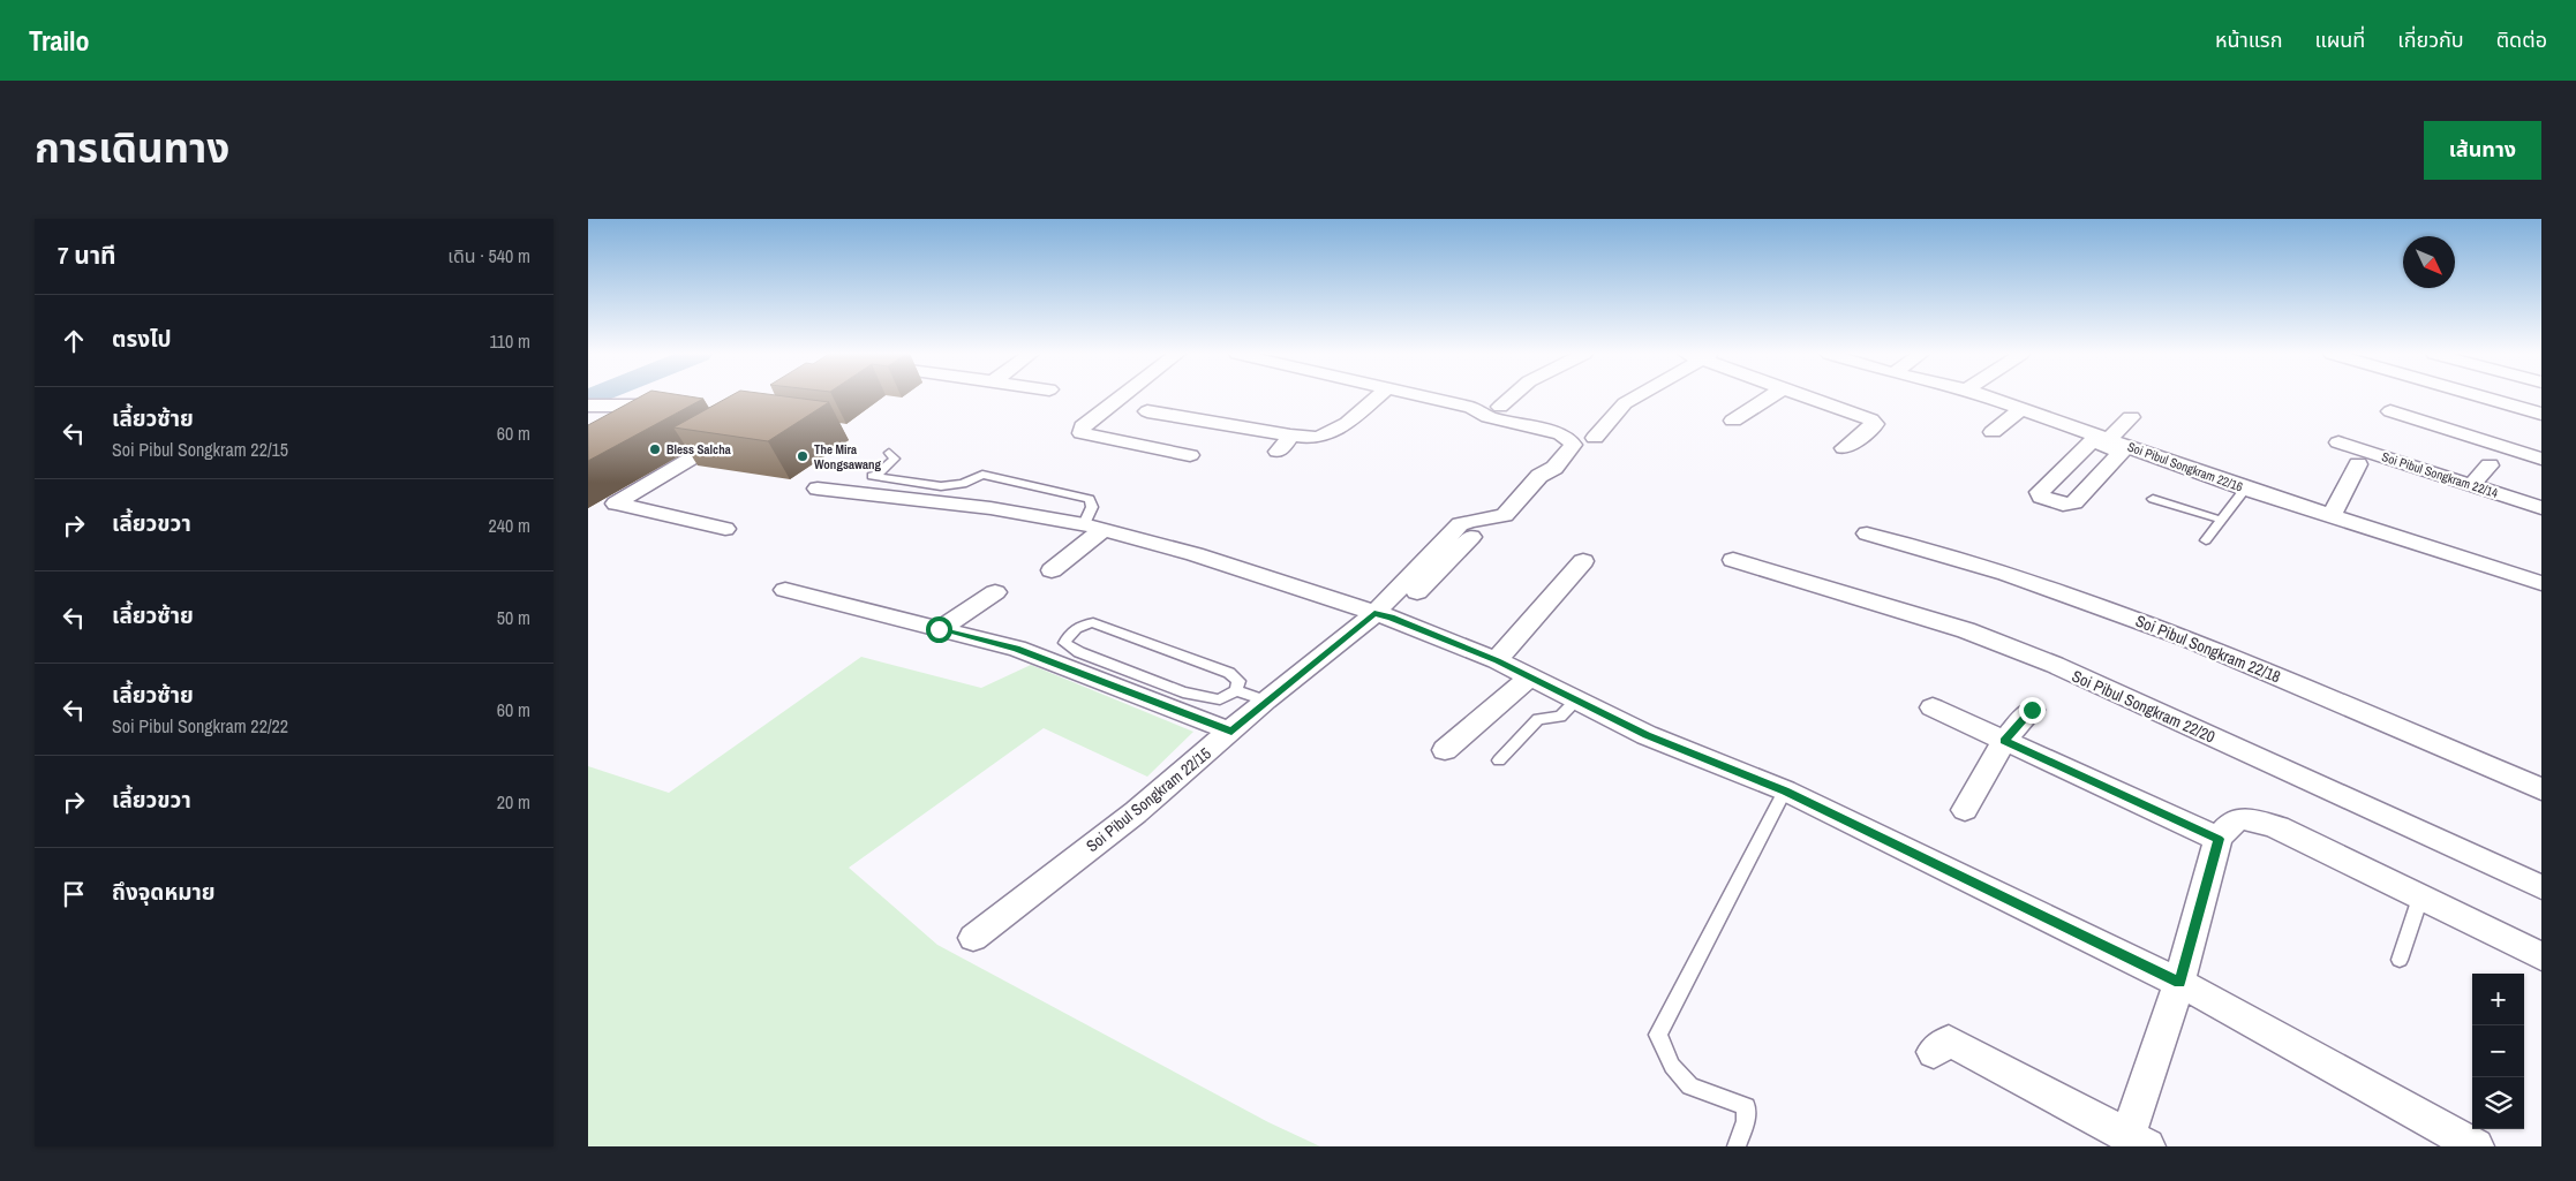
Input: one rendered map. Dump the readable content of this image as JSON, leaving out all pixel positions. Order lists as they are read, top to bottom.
{
  "streets": {
    "street": [
      "Soi Pibul Songkram 22/16",
      "Soi Pibul Songkram 22/14",
      "Soi Pibul Songkram 22/18",
      "Soi Pibul Songkram 22/20",
      "Soi Pibul Songkram 22/15"
    ]
  },
  "places": ["Bless Salcha", "The Mira Wongsawang"],
  "north": "bottom right",
  "page": {
    "header": "Trailo",
    "nav": [
      "หน้าแรก",
      "แผนที่",
      "เกี่ยวกับ",
      "ติดต่อ"
    ],
    "title": "การเดินทาง",
    "buttons": "เส้นทาง",
    "heading": ["7 นาที", "เดิน · 540 m"],
    "list": [
      ["ตรงไป", "110 m"],
      ["เลี้ยวซ้าย", "Soi Pibul Songkram 22/15", "60 m"],
      ["เลี้ยวขวา", "240 m"],
      ["เลี้ยวซ้าย", "50 m"],
      ["เลี้ยวซ้าย", "Soi Pibul Songkram 22/22", "60 m"],
      ["เลี้ยวขวา", "20 m"],
      "ถึงจุดหมาย"
    ],
    "map_buttons": ["+", "−"]
  }
}
